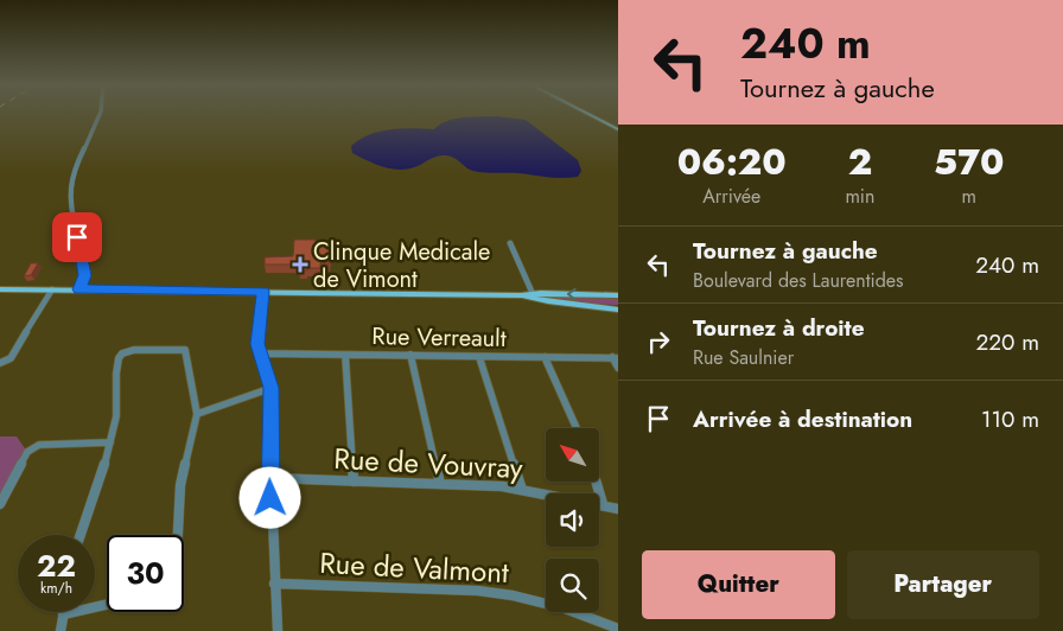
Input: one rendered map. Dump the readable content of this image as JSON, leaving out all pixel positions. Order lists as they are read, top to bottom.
{
  "streets": {
    "street": ["Rue Verreault", "Rue de Vouvray", "Rue de Valmont"]
  },
  "places": {
    "health": ["Clinque Medicale de Vimont"]
  },
  "north": "top left",
  "page": {
    "turn": ["240 m", "Tournez à gauche"],
    "eta": [
      "06:20",
      "Arrivée",
      "2",
      "min",
      "570",
      "m"
    ],
    "list": [
      {
        "name": "Tournez à gauche",
        "note": "Boulevard des Laurentides",
        "value": "240 m"
      },
      {
        "name": "Tournez à droite",
        "note": "Rue Saulnier",
        "value": "220 m"
      },
      {
        "name": "Arrivée à destination",
        "value": "110 m"
      }
    ],
    "speed": "22 km/h",
    "limit": "30",
    "buttons": ["Quitter", "Partager"]
  }
}
